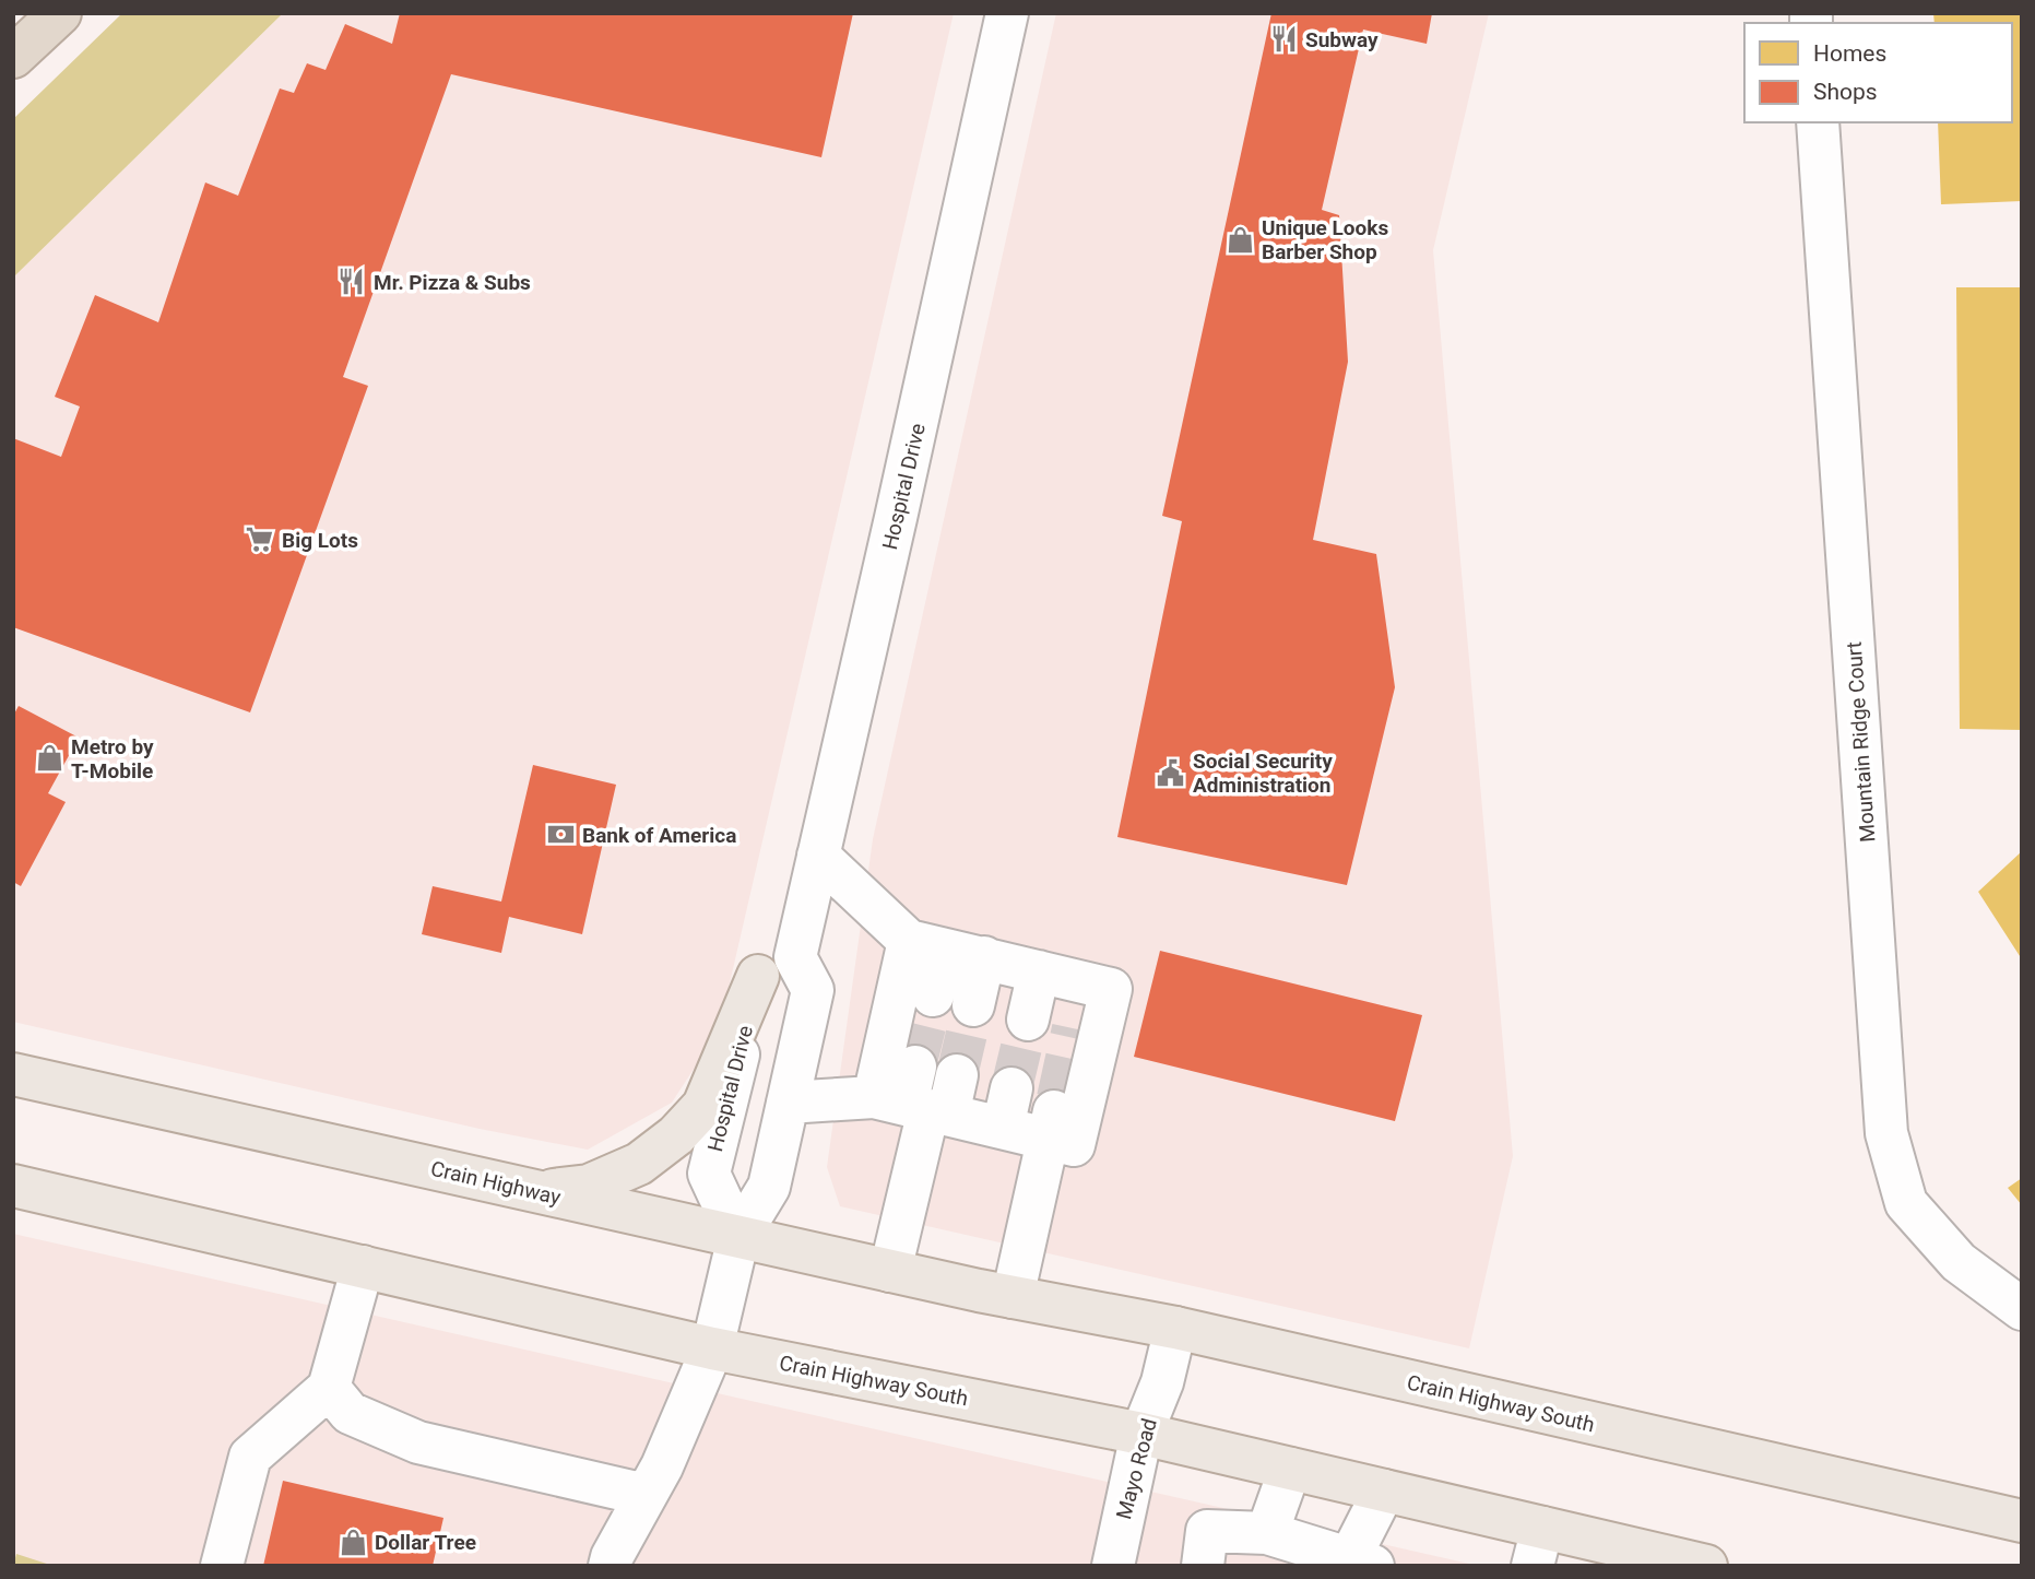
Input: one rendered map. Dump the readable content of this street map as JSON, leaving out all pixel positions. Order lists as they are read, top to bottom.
{
  "streets": {
    "main road": ["Crain Highway", "Crain Highway South"],
    "street": ["Hospital Drive", "Mountain Ridge Court", "Mayo Road"]
  },
  "crossings": [
    ["Hospital Drive", "Crain Highway"],
    ["Crain Highway", "Crain Highway South"],
    ["Crain Highway South", "Mayo Road"]
  ],
  "places": {
    "restaurant": ["Subway", "Mr. Pizza & Subs"],
    "shop": ["Unique Looks Barber Shop", "Metro by T-Mobile", "Dollar Tree"],
    "supermarket": ["Big Lots"],
    "public building": ["Social Security Administration"],
    "bank": ["Bank of America"]
  },
  "legend": ["Homes", "Shops"]
}
